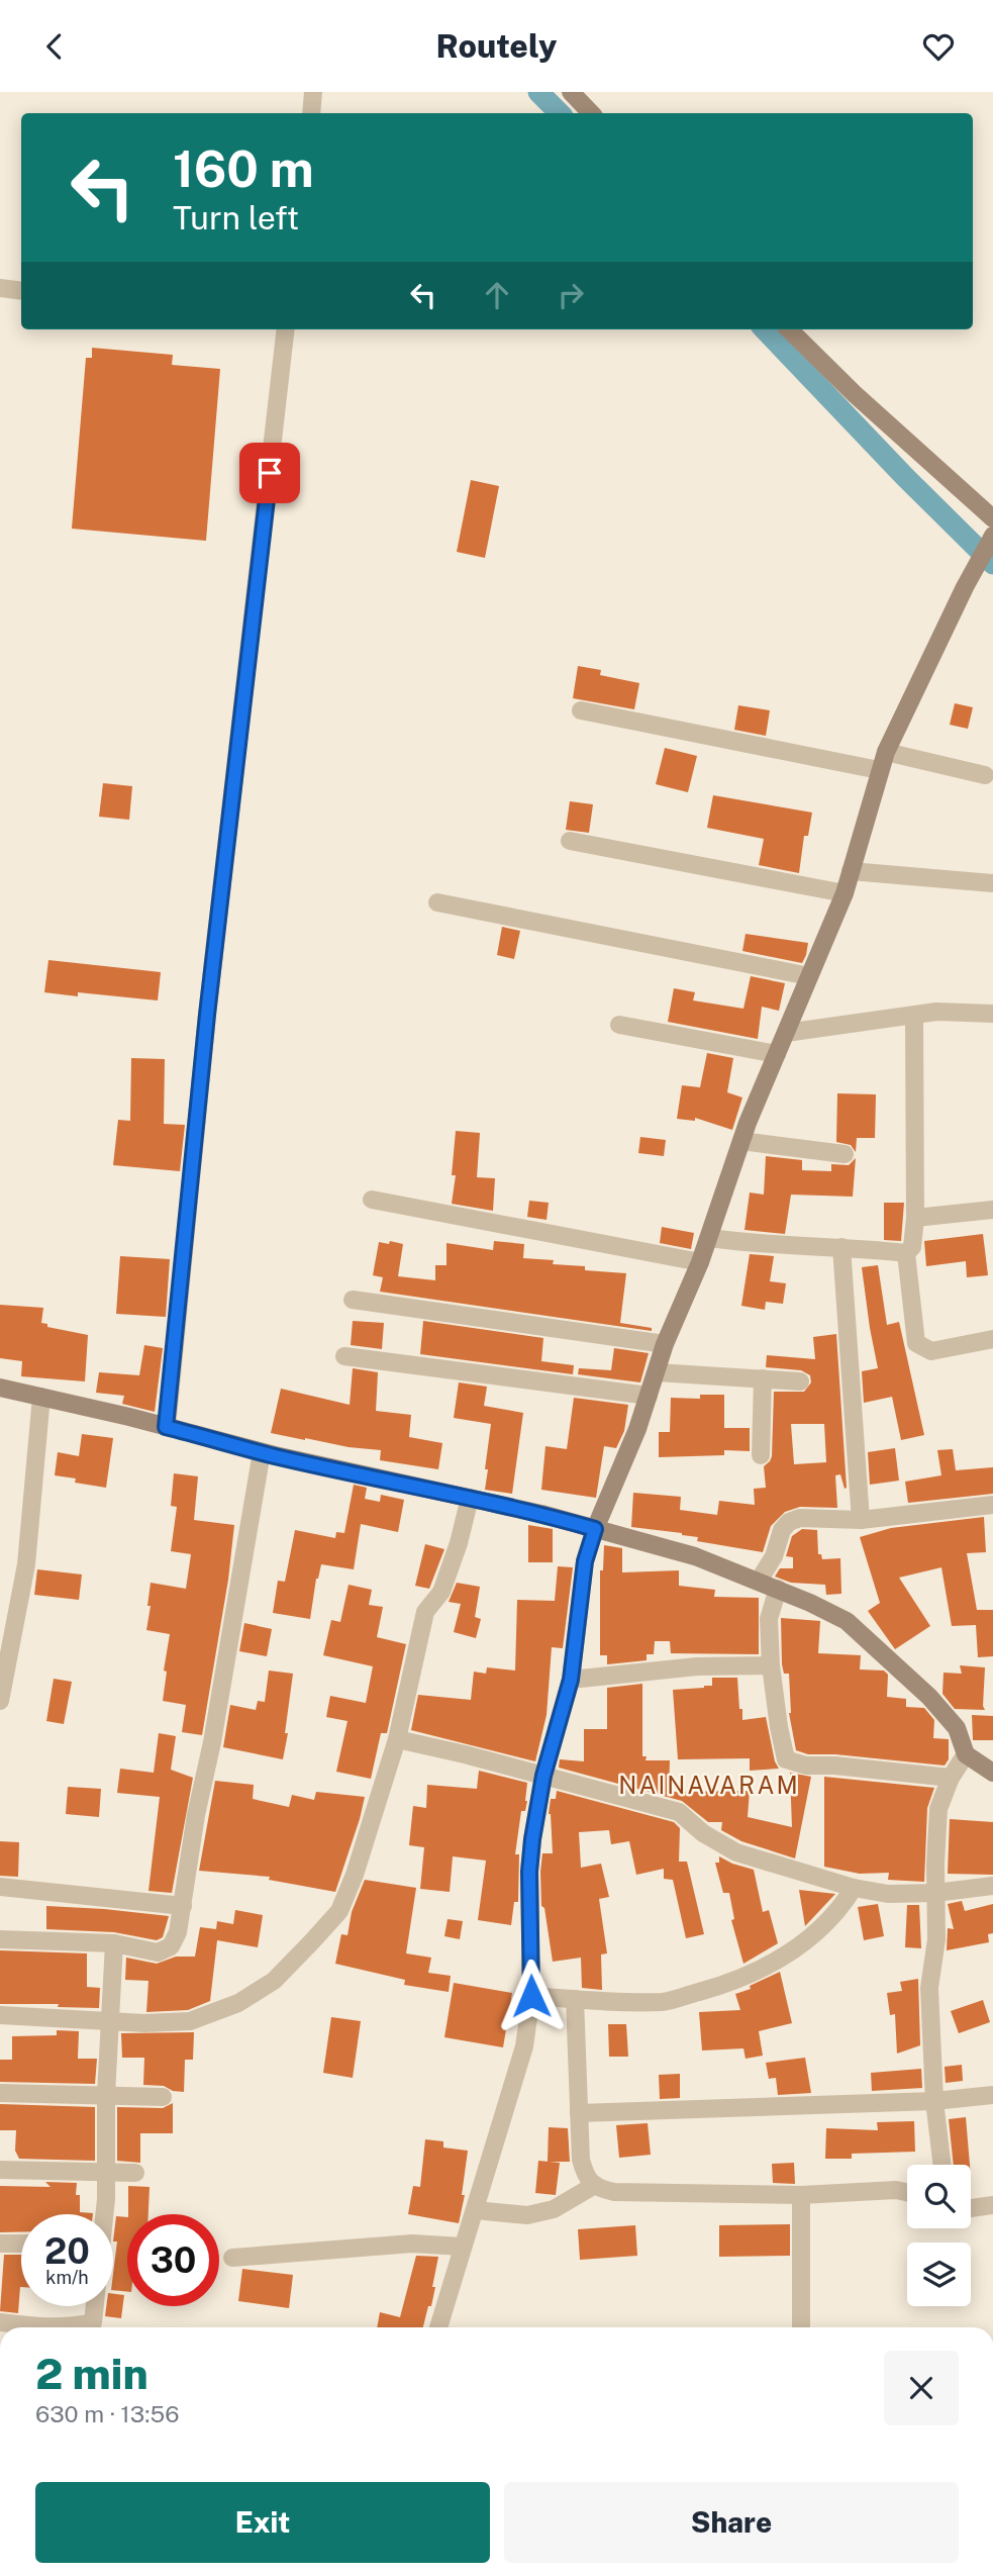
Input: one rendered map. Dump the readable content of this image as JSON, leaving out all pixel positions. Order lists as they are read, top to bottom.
{
  "districts": ["NAINAVARAM"],
  "page": {
    "header": "Routely",
    "turn": ["160 m", "Turn left"],
    "speed": "20 km/h",
    "limit": "30",
    "heading": ["2 min", "630 m · 13:56"],
    "buttons": ["Exit", "Share"]
  }
}
